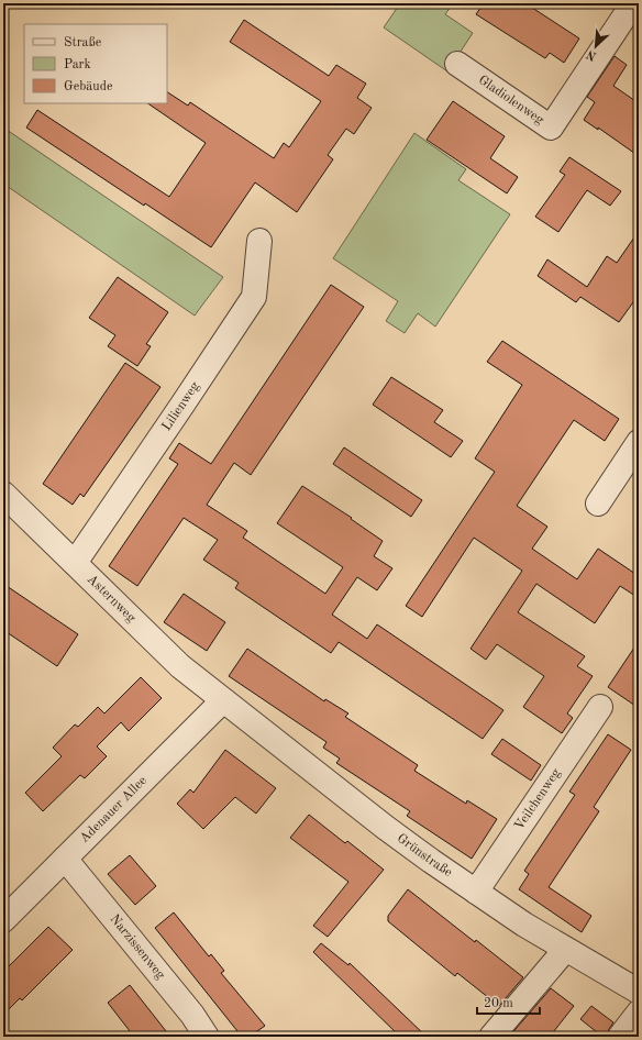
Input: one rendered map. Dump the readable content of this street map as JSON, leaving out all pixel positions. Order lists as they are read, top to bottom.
{
  "streets": {
    "street": [
      "Gladiolenweg",
      "Lilienweg",
      "Asternweg",
      "Veilchenweg",
      "Adenauer Allee",
      "Grünstraße",
      "Narzissenweg"
    ]
  },
  "crossings": [
    ["Lilienweg", "Asternweg"],
    ["Asternweg", "Adenauer Allee"],
    ["Asternweg", "Grünstraße"],
    ["Veilchenweg", "Grünstraße"],
    ["Adenauer Allee", "Grünstraße"],
    ["Adenauer Allee", "Narzissenweg"]
  ],
  "legend": ["Straße", "Park", "Gebäude"],
  "scale_bar": "20 m",
  "north": "bottom left"
}
